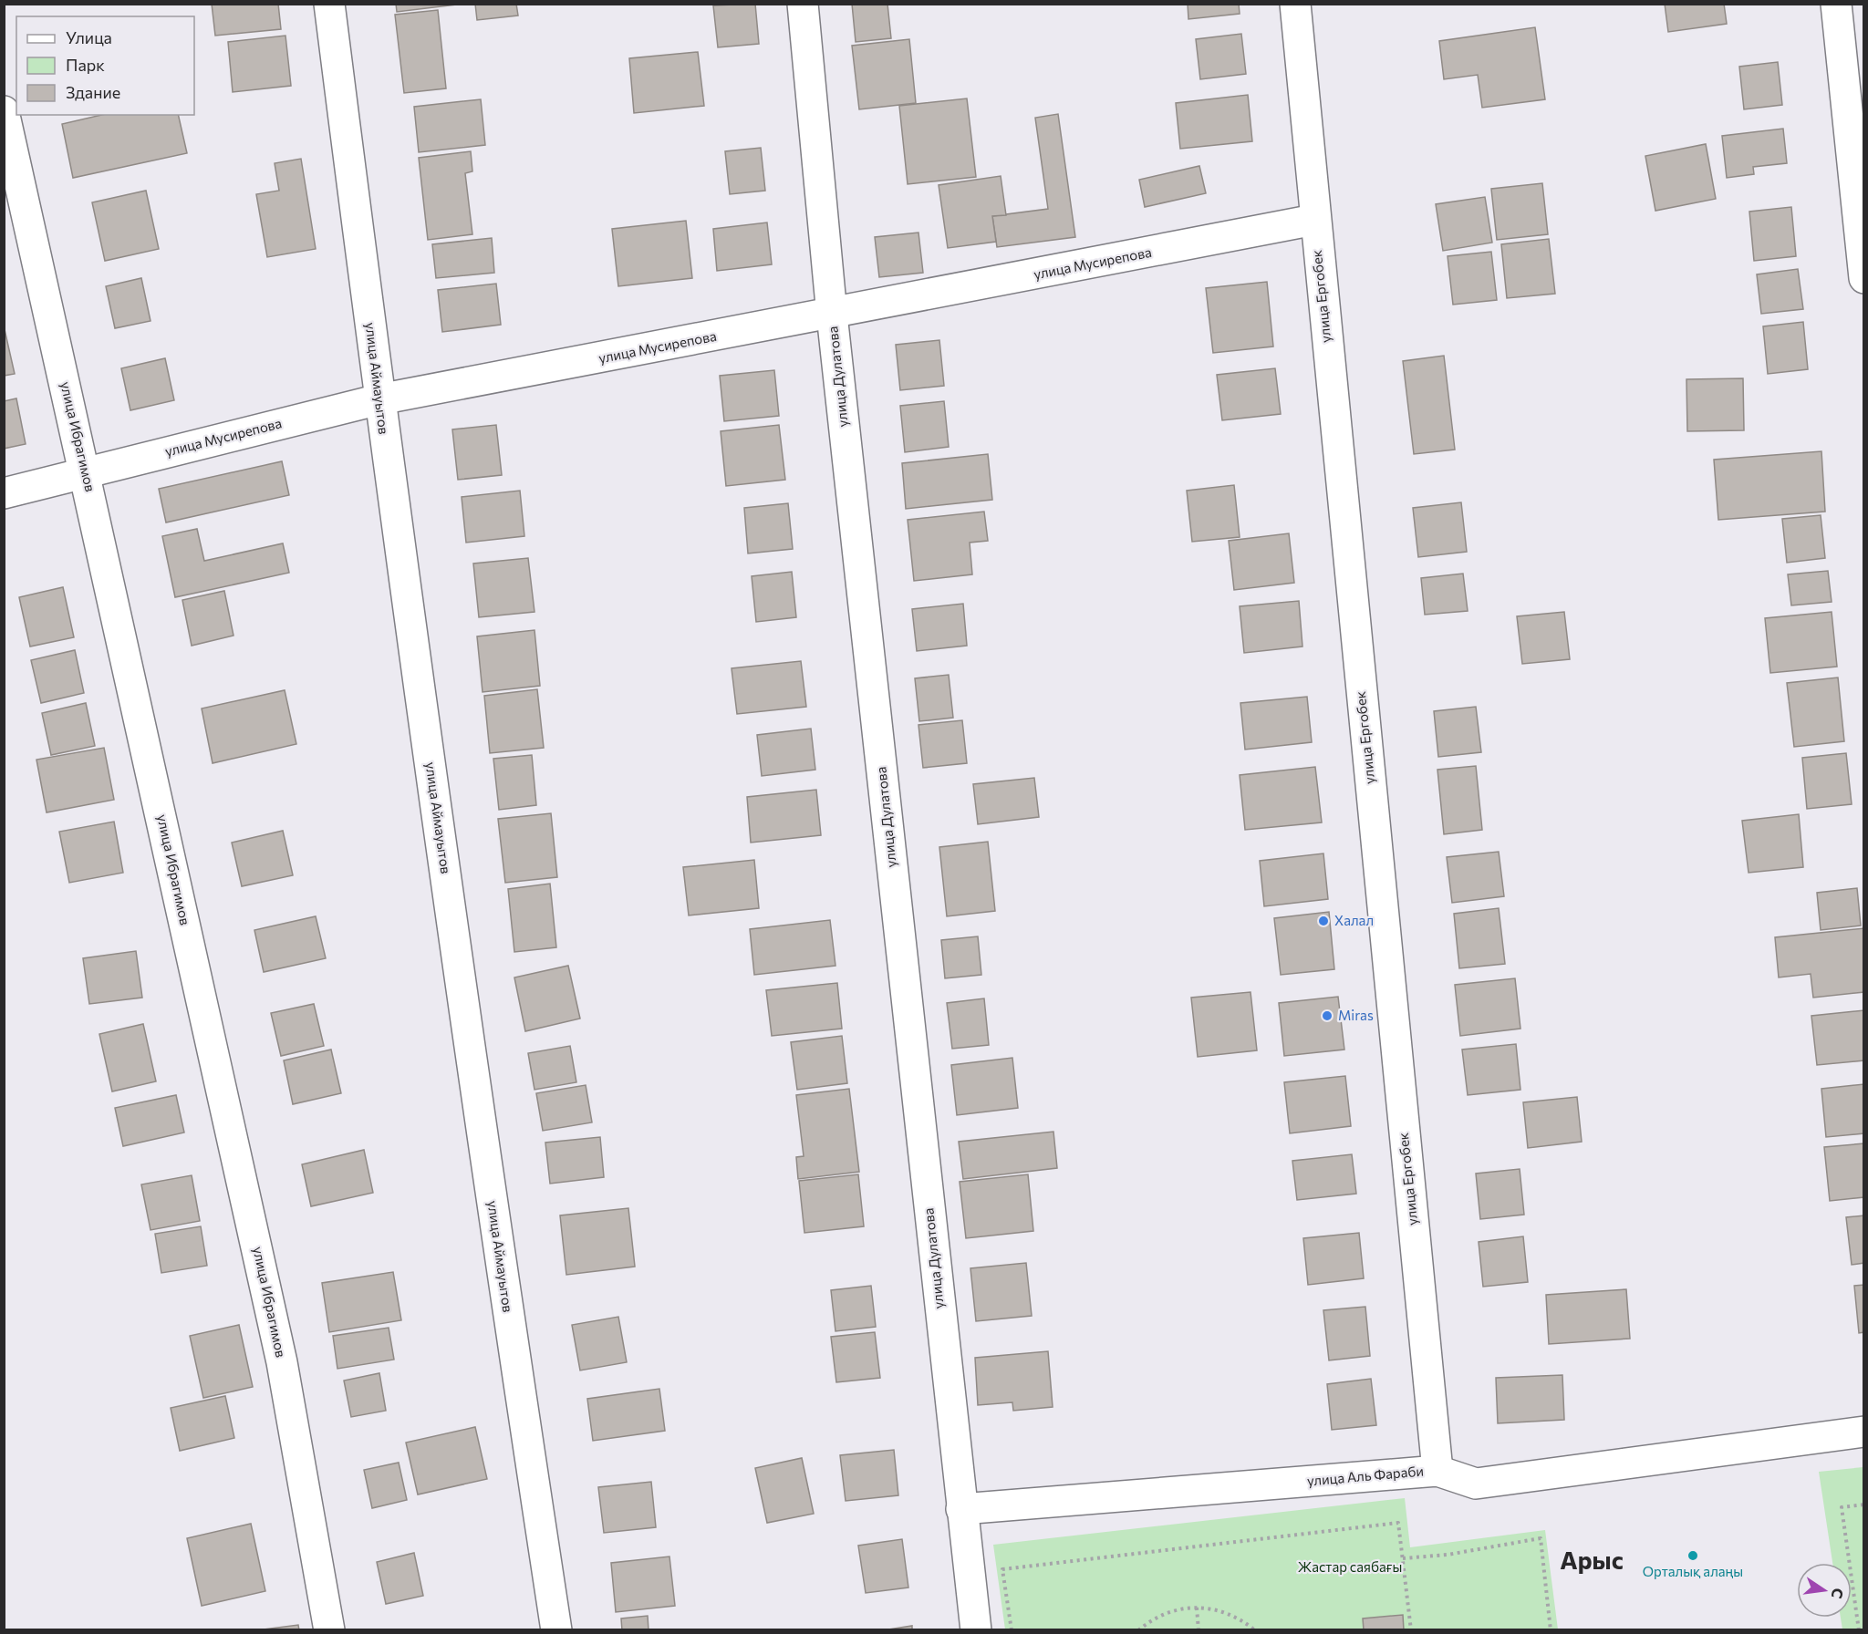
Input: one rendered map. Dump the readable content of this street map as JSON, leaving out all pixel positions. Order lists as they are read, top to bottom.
{
  "streets": {
    "street": [
      "улица Мусирепова",
      "улица Ергобек",
      "улица Дулатова",
      "улица Аймауытов",
      "улица Ибрагимов",
      "улица Аль Фараби"
    ]
  },
  "crossings": [
    ["улица Мусирепова", "улица Ергобек"],
    ["улица Мусирепова", "улица Дулатова"],
    ["улица Мусирепова", "улица Аймауытов"],
    ["улица Мусирепова", "улица Ибрагимов"],
    ["улица Ергобек", "улица Аль Фараби"],
    ["улица Дулатова", "улица Аль Фараби"]
  ],
  "districts": ["Арыс"],
  "parks": ["Жастар саябағы"],
  "places": ["Халал", "Miras", "Орталық алаңы"],
  "legend": ["Улица", "Парк", "Здание"],
  "north": "right"
}
